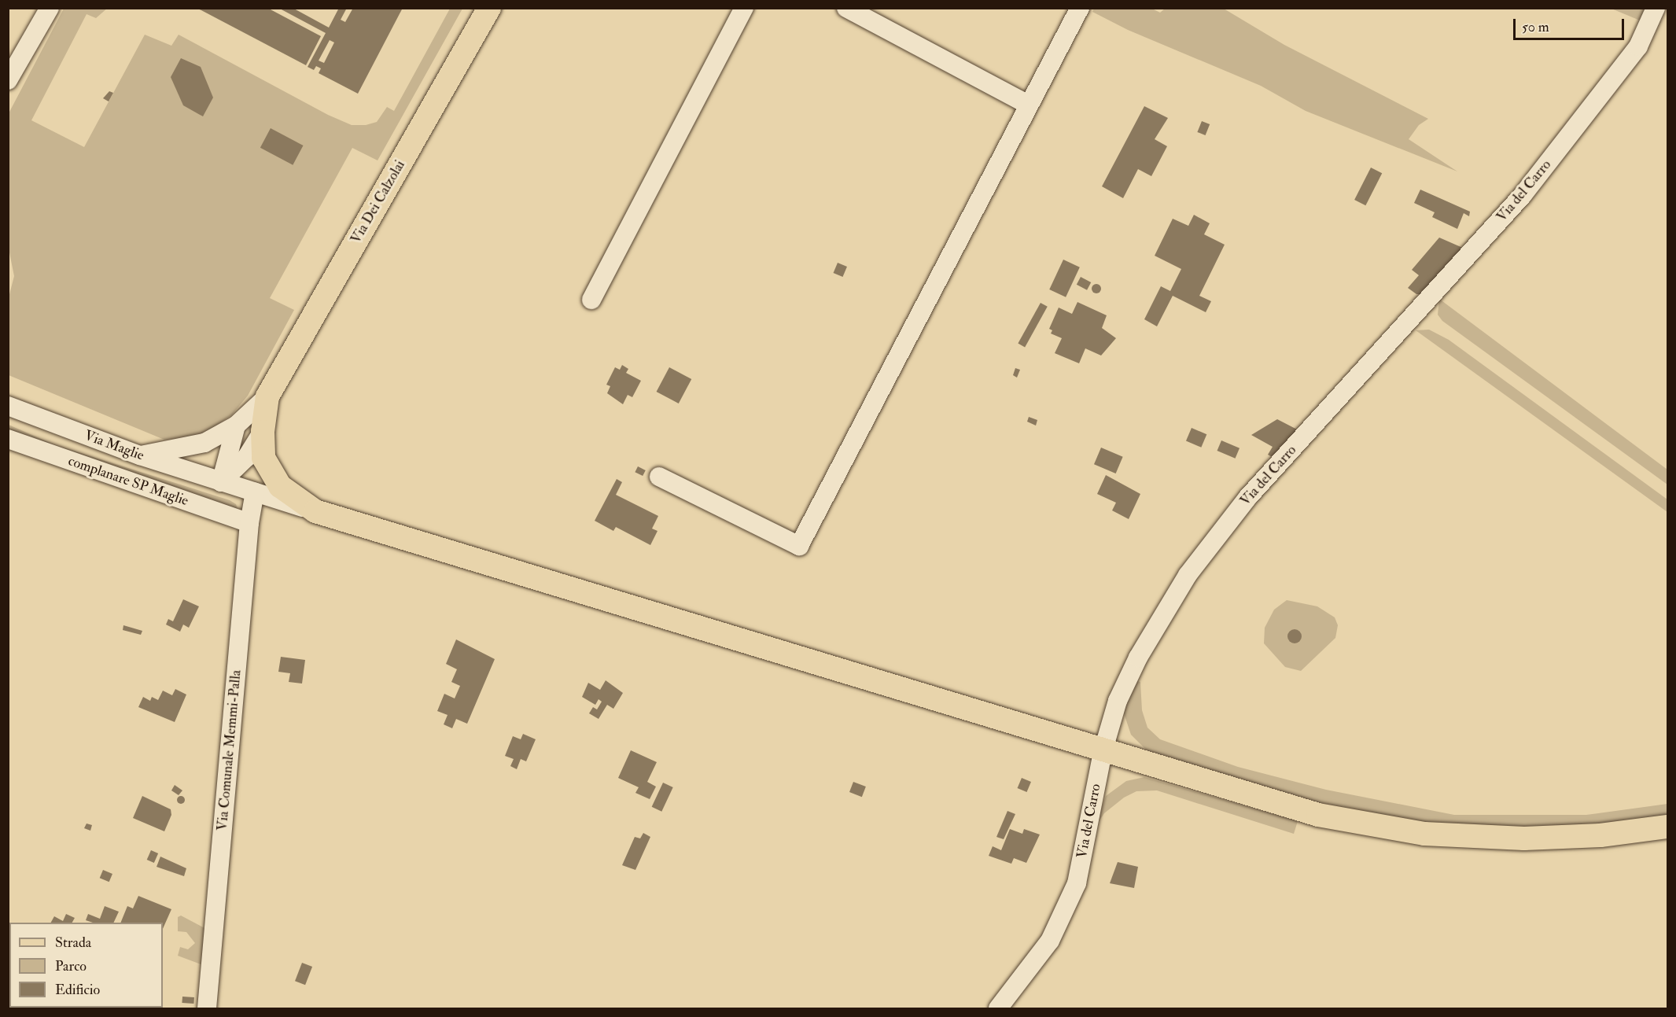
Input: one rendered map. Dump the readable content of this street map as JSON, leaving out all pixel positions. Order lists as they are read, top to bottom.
{
  "streets": {
    "main road": ["Via Dei Calzolai"],
    "street": [
      "Via del Carro",
      "Via Maglie",
      "complanare SP Maglie",
      "Via Comunale Memmi-Palla"
    ]
  },
  "crossings": [
    ["Via Maglie", "Via Comunale Memmi-Palla"],
    ["complanare SP Maglie", "Via Comunale Memmi-Palla"]
  ],
  "legend": ["Strada", "Parco", "Edificio"],
  "scale_bar": "50 m"
}
